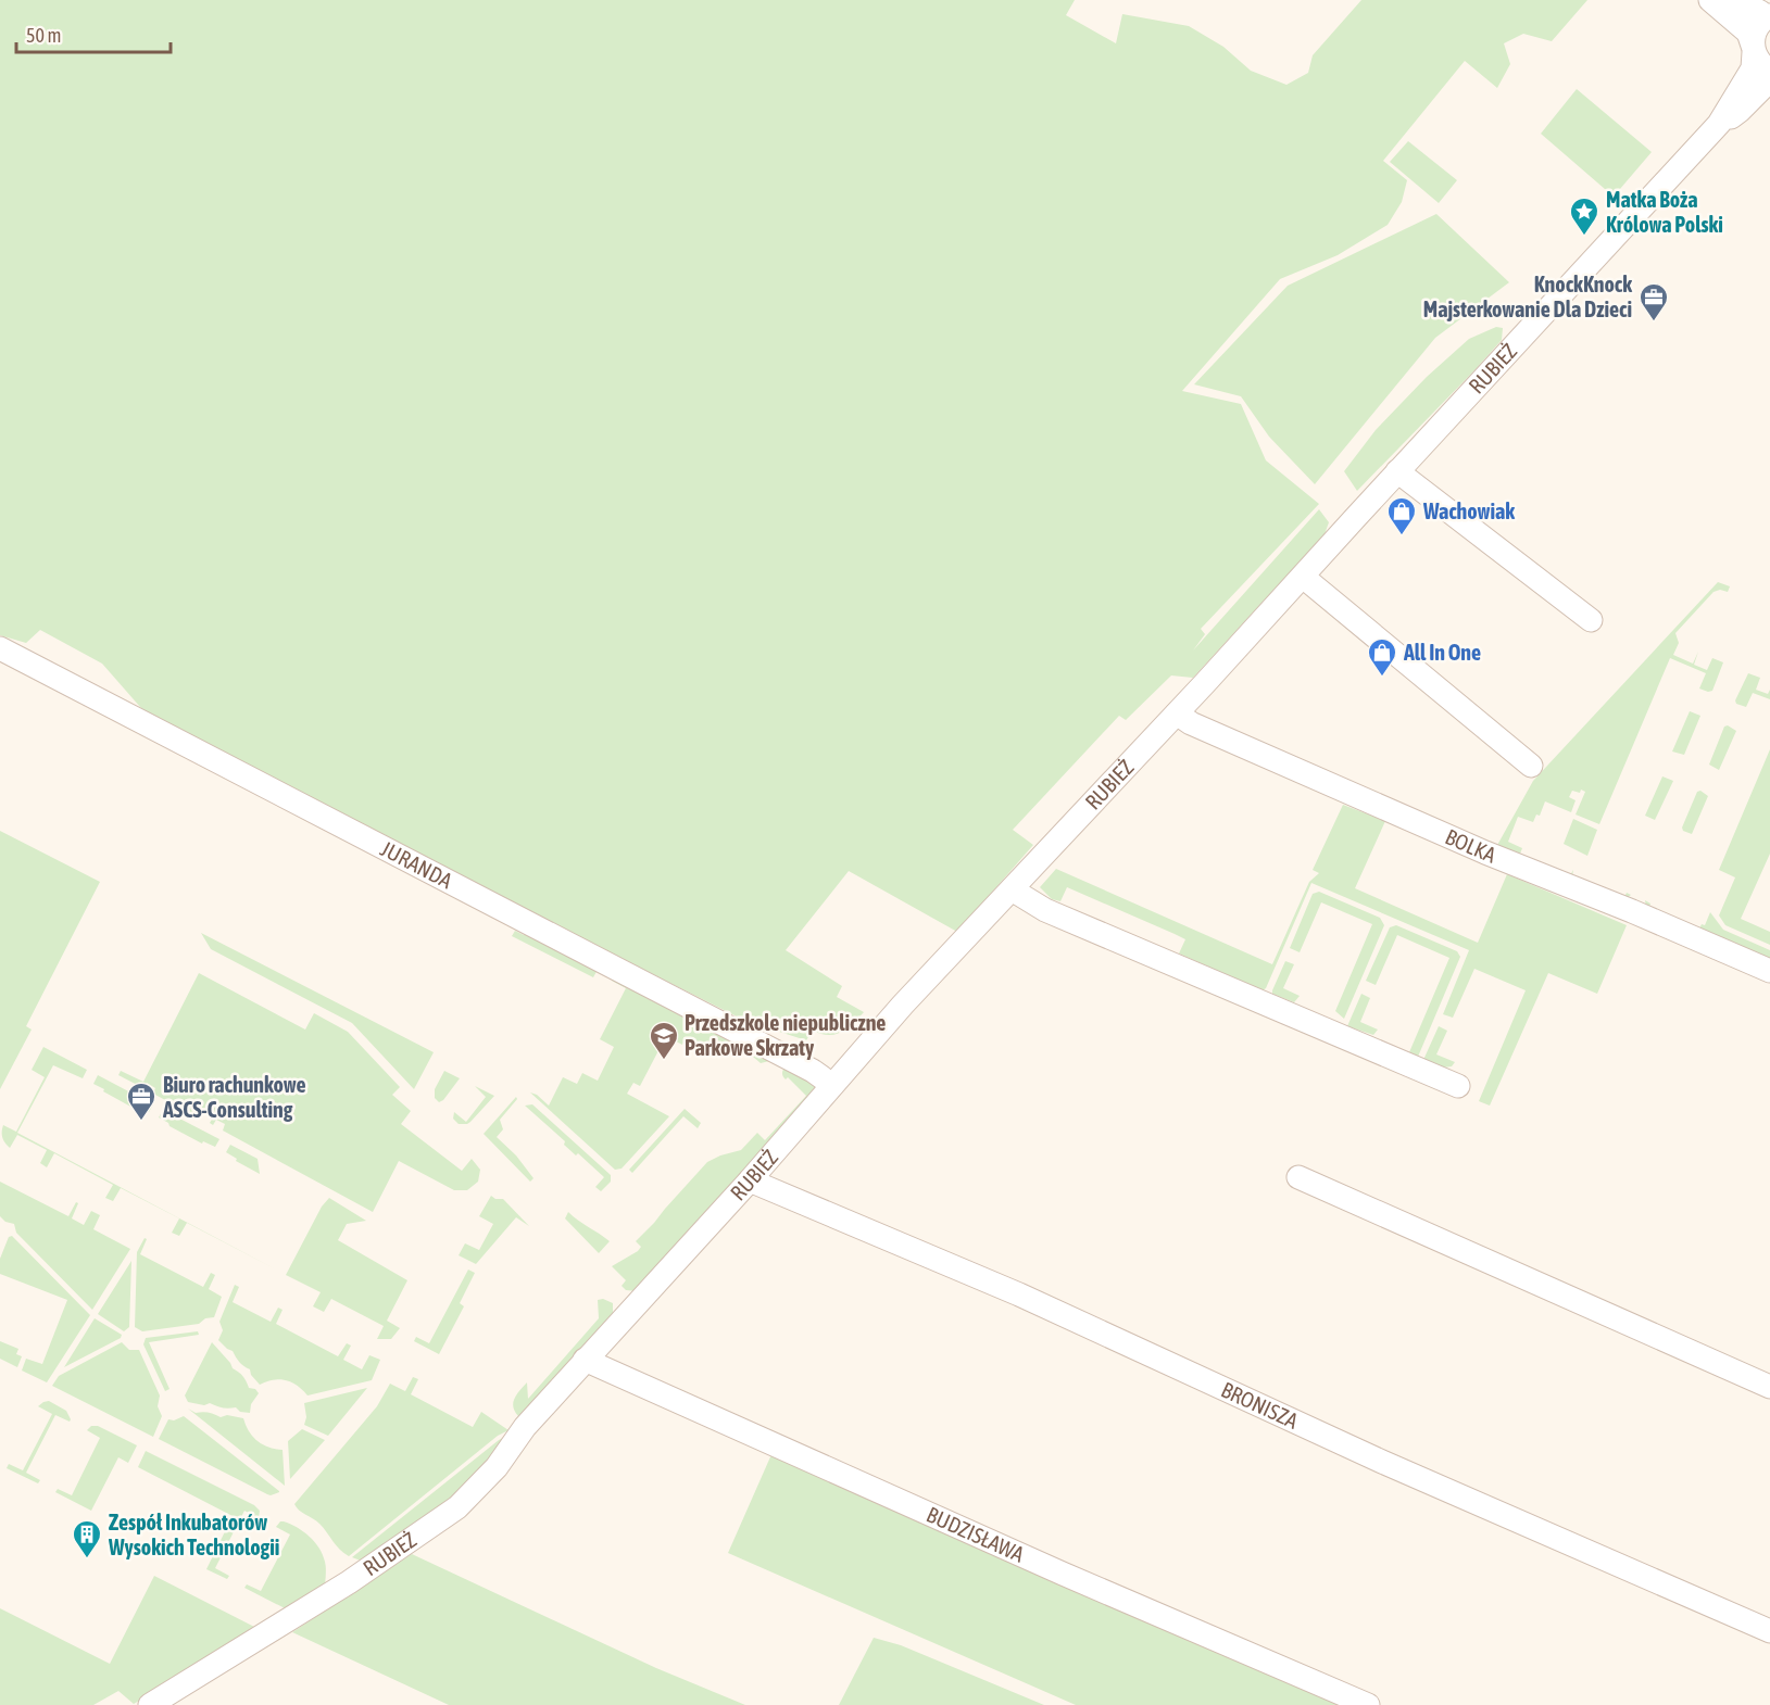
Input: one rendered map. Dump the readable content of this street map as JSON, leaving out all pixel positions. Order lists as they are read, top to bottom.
{
  "streets": {
    "street": [
      "RUBIEŻ",
      "BOLKA",
      "JURANDA",
      "BRONISZA",
      "BUDZISŁAWA"
    ]
  },
  "crossings": [
    ["RUBIEŻ", "BOLKA"],
    ["RUBIEŻ", "JURANDA"],
    ["RUBIEŻ", "BRONISZA"],
    ["RUBIEŻ", "BUDZISŁAWA"]
  ],
  "places": {
    "place": ["Matka Boża Królowa Polski"],
    "office": ["KnockKnock Majsterkowanie Dla Dzieci", "Biuro rachunkowe ASCS-Consulting"],
    "shop": ["Wachowiak", "All In One"],
    "school or university": ["Przedszkole niepubliczne Parkowe Skrzaty"],
    "building": ["Zespół Inkubatorów Wysokich Technologii"]
  },
  "scale_bar": "50 m"
}
